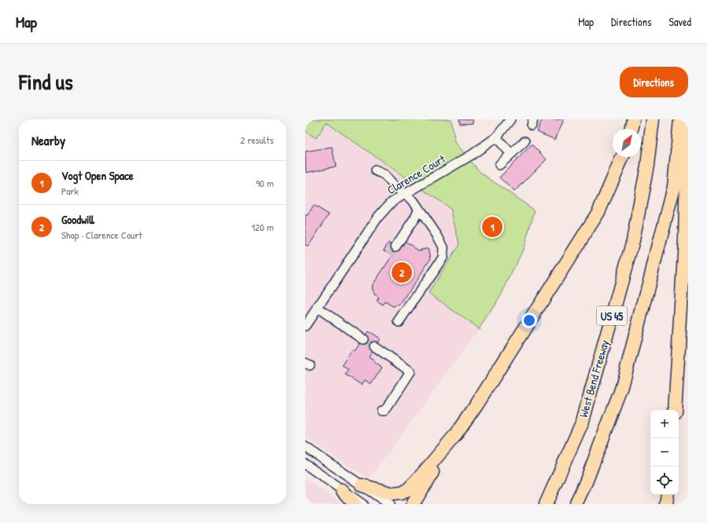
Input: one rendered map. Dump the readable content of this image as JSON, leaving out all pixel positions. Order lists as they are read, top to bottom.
{
  "streets": {
    "highway": ["US 45", "West Bend Freeway"],
    "street": ["Clarence Court"]
  },
  "north": "top right",
  "page": {
    "header": "Map",
    "nav": ["Map", "Directions", "Saved"],
    "title": "Find us",
    "buttons": "Directions",
    "heading": ["Nearby", "2 results"],
    "list": [
      {
        "mark": "1",
        "name": "Vogt Open Space",
        "note": "Park",
        "value": "90 m"
      },
      {
        "mark": "2",
        "name": "Goodwill",
        "note": "Shop · Clarence Court",
        "value": "120 m"
      }
    ],
    "pins": ["1", "2"],
    "map_buttons": ["+", "−"]
  }
}
